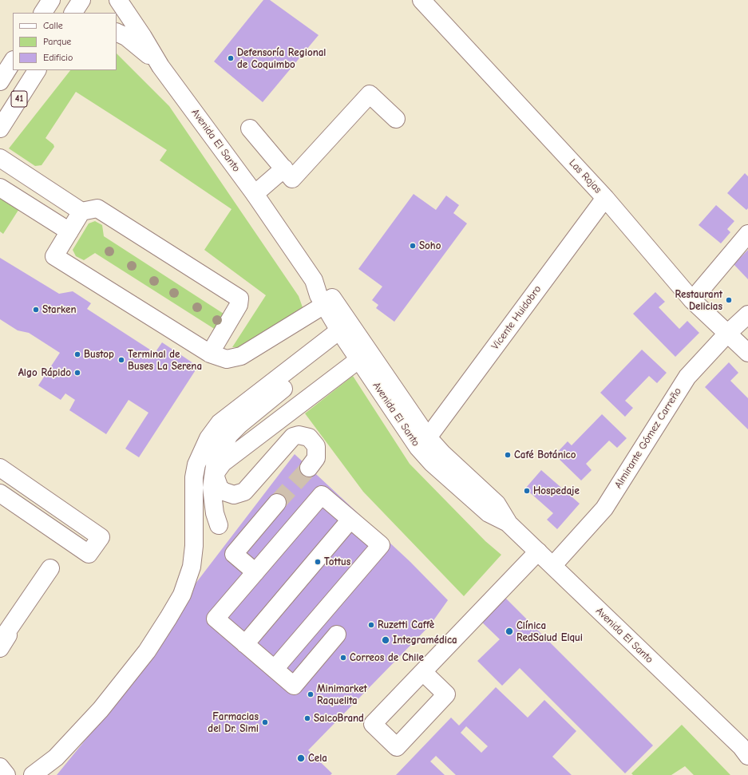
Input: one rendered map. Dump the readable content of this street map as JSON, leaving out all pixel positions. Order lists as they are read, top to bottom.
{
  "streets": {
    "main road": [
      "41",
      "Avenida El Santo",
      "Las Rojas",
      "Vicente Huidobro",
      "Almirante Gómez Carreño"
    ]
  },
  "crossings": [
    ["Avenida El Santo", "Vicente Huidobro"],
    ["Avenida El Santo", "Almirante Gómez Carreño"],
    ["Las Rojas", "Vicente Huidobro"],
    ["Las Rojas", "Almirante Gómez Carreño"]
  ],
  "places": [
    "Defensoría Regional de Coquimbo",
    "Soho",
    "Restaurant Delicias",
    "Starken",
    "Bustop",
    "Terminal de Buses La Serena",
    "Algo Rápido",
    "Café Botánico",
    "Hospedaje",
    "Tottus",
    "Ruzetti Caffè",
    "Clínica RedSalud Elqui",
    "Integramédica",
    "Correos de Chile",
    "Minimarket Raquelita",
    "SalcoBrand",
    "Farmacias del Dr. Simi",
    "Cela"
  ],
  "legend": ["Calle", "Parque", "Edificio"]
}
